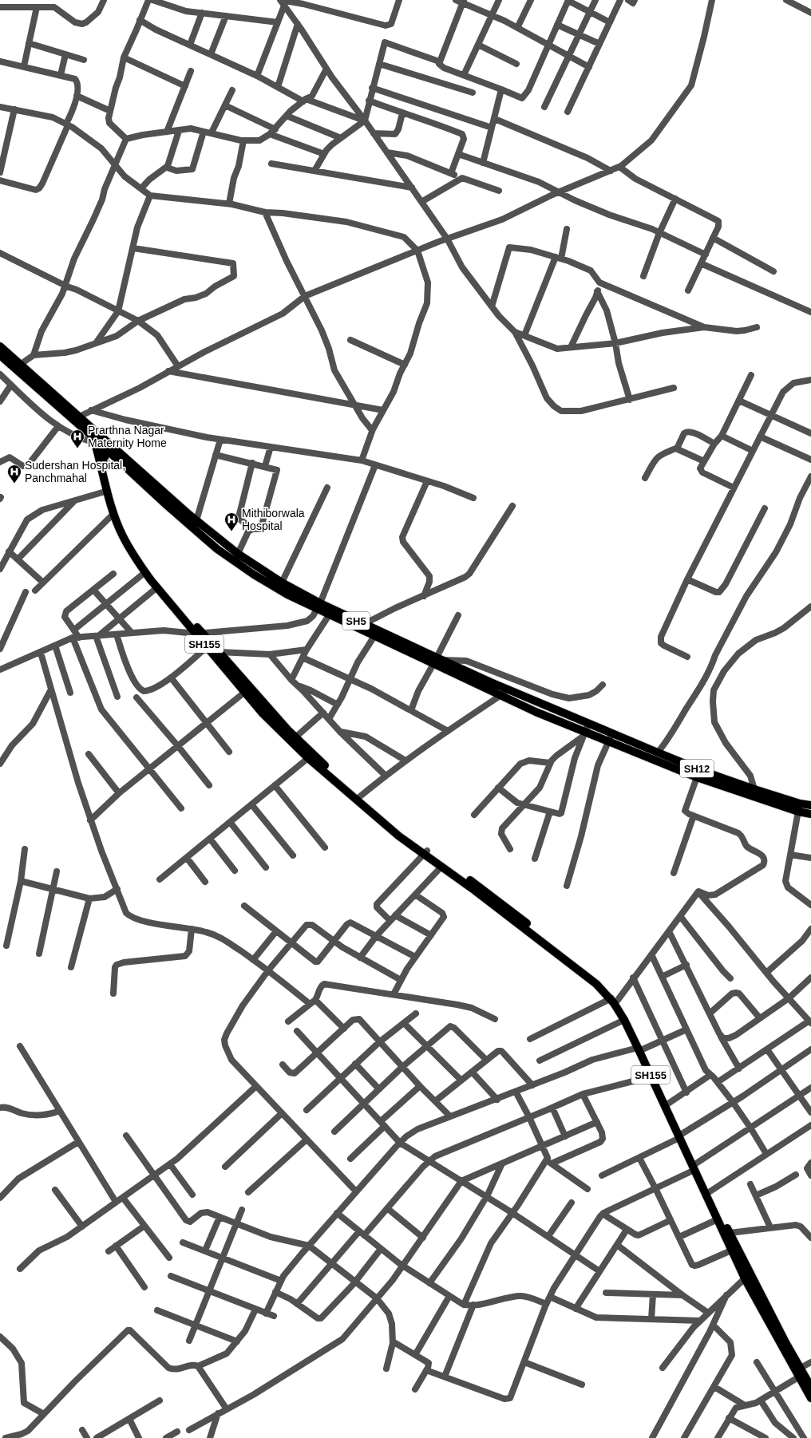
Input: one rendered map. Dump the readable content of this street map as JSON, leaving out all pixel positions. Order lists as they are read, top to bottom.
{
  "streets": {
    "main road": ["SH5", "SH155", "SH12"]
  },
  "crossings": [
    ["SH5", "SH155"],
    ["SH5", "SH12"]
  ],
  "places": {
    "hospital": ["Prarthna Nagar Maternity Home", "Sudershan Hospital, Panchmahal", "Mithiborwala Hospital"]
  }
}
